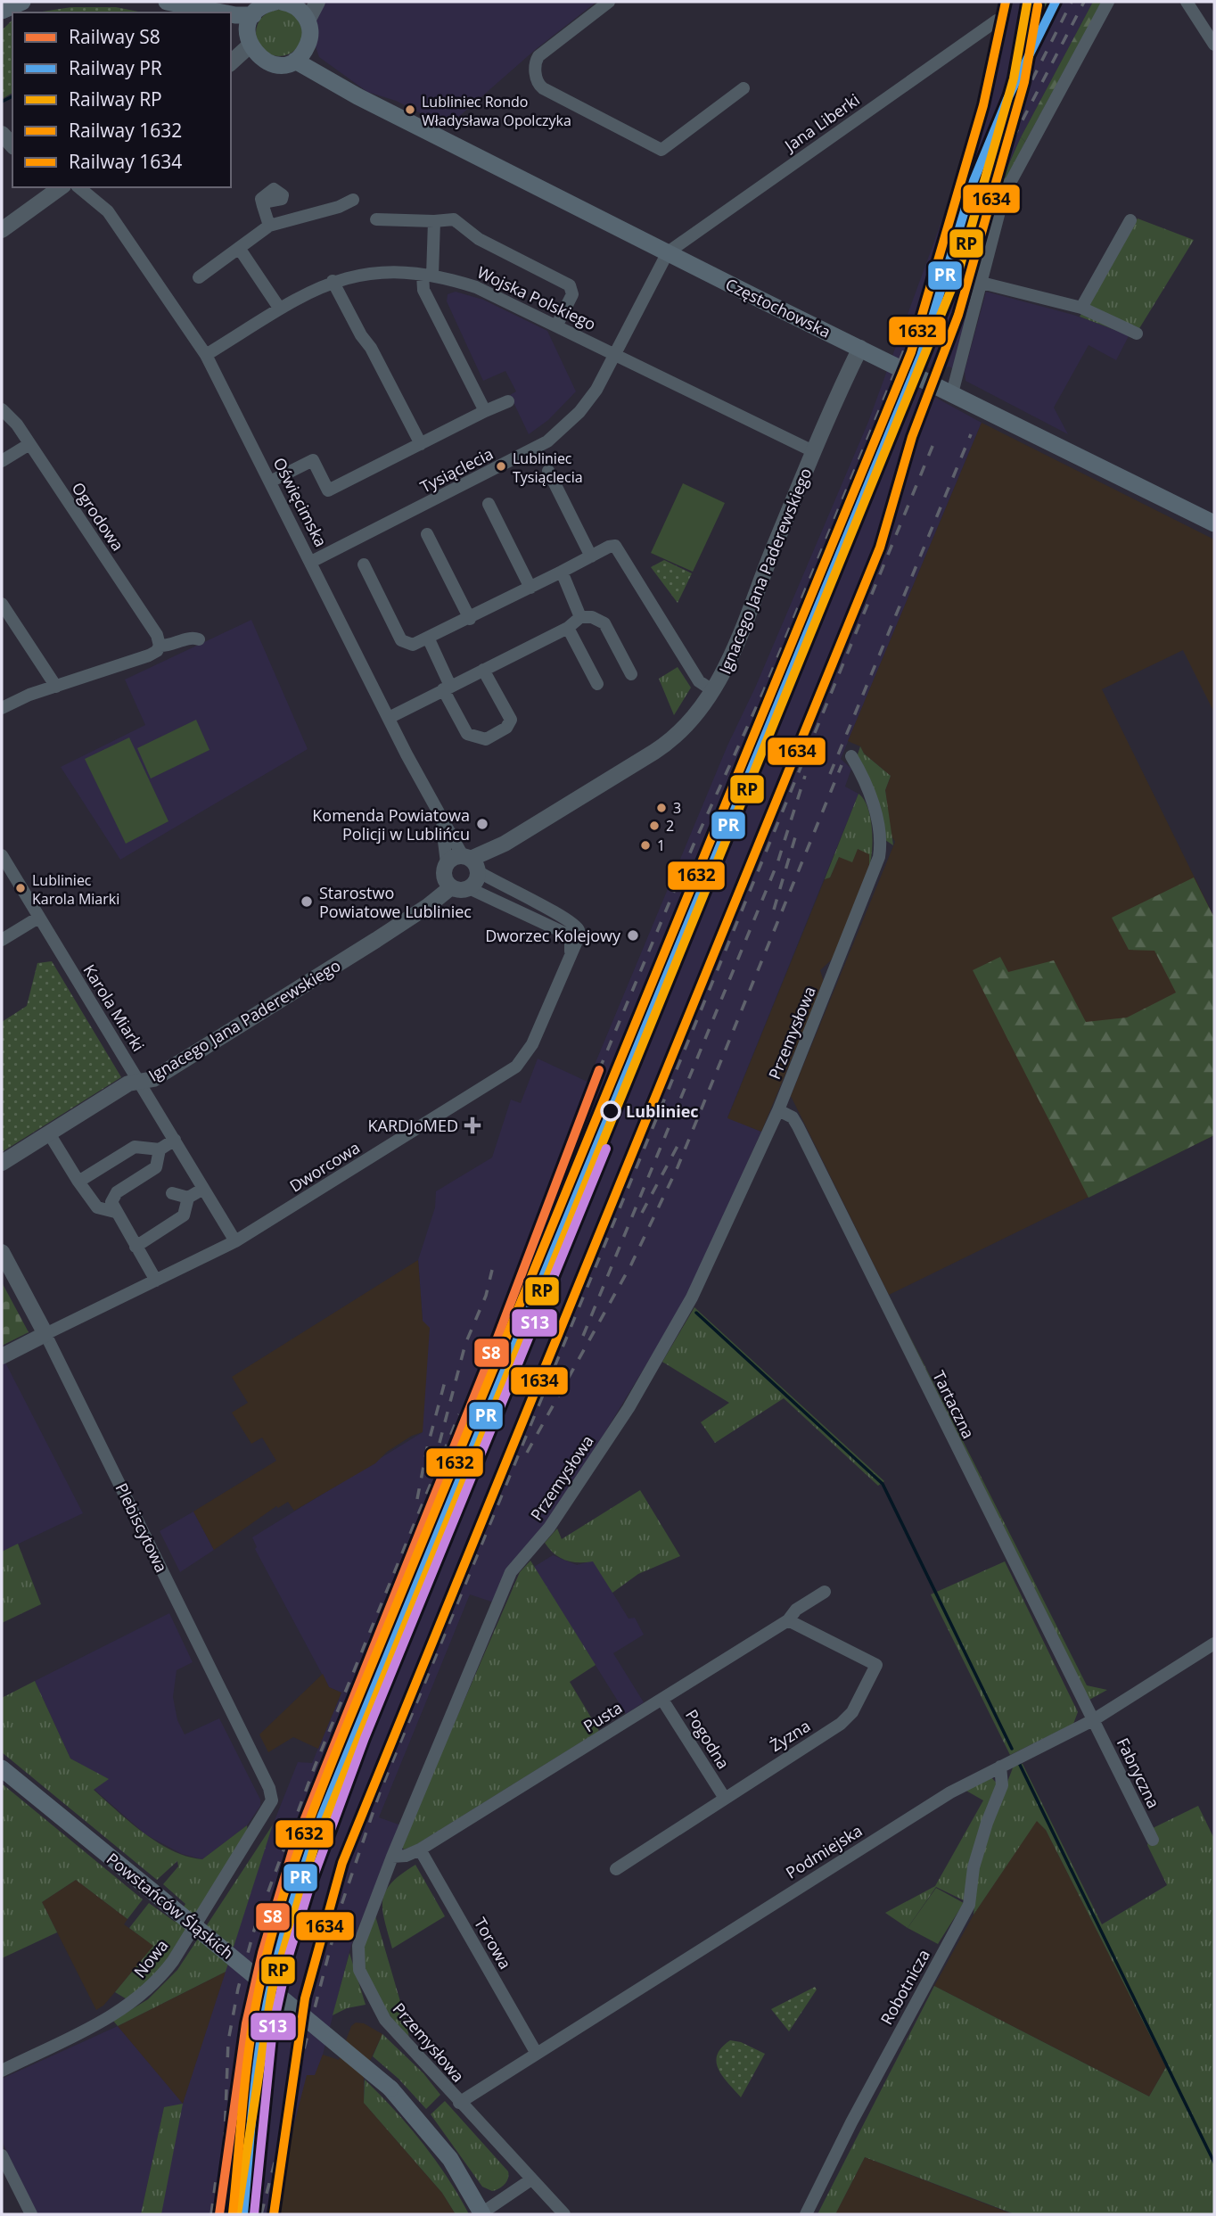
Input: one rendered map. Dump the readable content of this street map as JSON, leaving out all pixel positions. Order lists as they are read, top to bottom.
{
  "streets": {
    "main road": ["Częstochowska", "Powstańców Śląskich"],
    "street": [
      "Jana Liberki",
      "Wojska Polskiego",
      "Tysiąclecia",
      "Oświęcimska",
      "Ogrodowa",
      "Ignacego Jana Paderewskiego",
      "Karola Miarki",
      "Przemysłowa",
      "Dworcowa",
      "Tartaczna",
      "Plebiscytowa",
      "Pusta",
      "Żyzna",
      "Pogodna",
      "Fabryczna",
      "Podmiejska",
      "Torowa",
      "Nowa",
      "Robotnicza"
    ]
  },
  "crossings": [
    ["Jana Liberki", "Częstochowska"],
    ["Jana Liberki", "Tysiąclecia"],
    ["Wojska Polskiego", "Tysiąclecia"],
    ["Wojska Polskiego", "Oświęcimska"],
    ["Wojska Polskiego", "Ignacego Jana Paderewskiego"],
    ["Częstochowska", "Tysiąclecia"],
    ["Częstochowska", "Ignacego Jana Paderewskiego"],
    ["Tysiąclecia", "Oświęcimska"],
    ["Oświęcimska", "Ignacego Jana Paderewskiego"],
    ["Oświęcimska", "Dworcowa"],
    ["Ignacego Jana Paderewskiego", "Karola Miarki"],
    ["Ignacego Jana Paderewskiego", "Dworcowa"],
    ["Karola Miarki", "Dworcowa"],
    ["Przemysłowa", "Tartaczna"],
    ["Przemysłowa", "Pusta"],
    ["Przemysłowa", "Podmiejska"],
    ["Dworcowa", "Plebiscytowa"],
    ["Tartaczna", "Fabryczna"],
    ["Tartaczna", "Podmiejska"],
    ["Plebiscytowa", "Nowa"],
    ["Pusta", "Żyzna"],
    ["Pusta", "Pogodna"],
    ["Pusta", "Torowa"],
    ["Żyzna", "Pogodna"],
    ["Fabryczna", "Podmiejska"],
    ["Podmiejska", "Torowa"],
    ["Podmiejska", "Robotnicza"]
  ],
  "places": {
    "other": [
      "Lubliniec Rondo Władysława Opolczyka",
      "Lubliniec Tysiąclecia",
      "3",
      "Komenda Powiatowa Policji w Lublińcu",
      "2",
      "1",
      "Lubliniec Karola Miarki",
      "Starostwo Powiatowe Lubliniec",
      "Dworzec Kolejowy",
      "Lubliniec"
    ],
    "health": ["KARDJoMED"]
  },
  "lines": [
    "rail line PR",
    "rail line 1632",
    "rail line RP",
    "rail line 1634",
    "rail line S8",
    "transit line S13"
  ],
  "legend": [
    "Railway S8",
    "Railway PR",
    "Railway RP",
    "Railway 1632",
    "Railway 1634"
  ]
}
